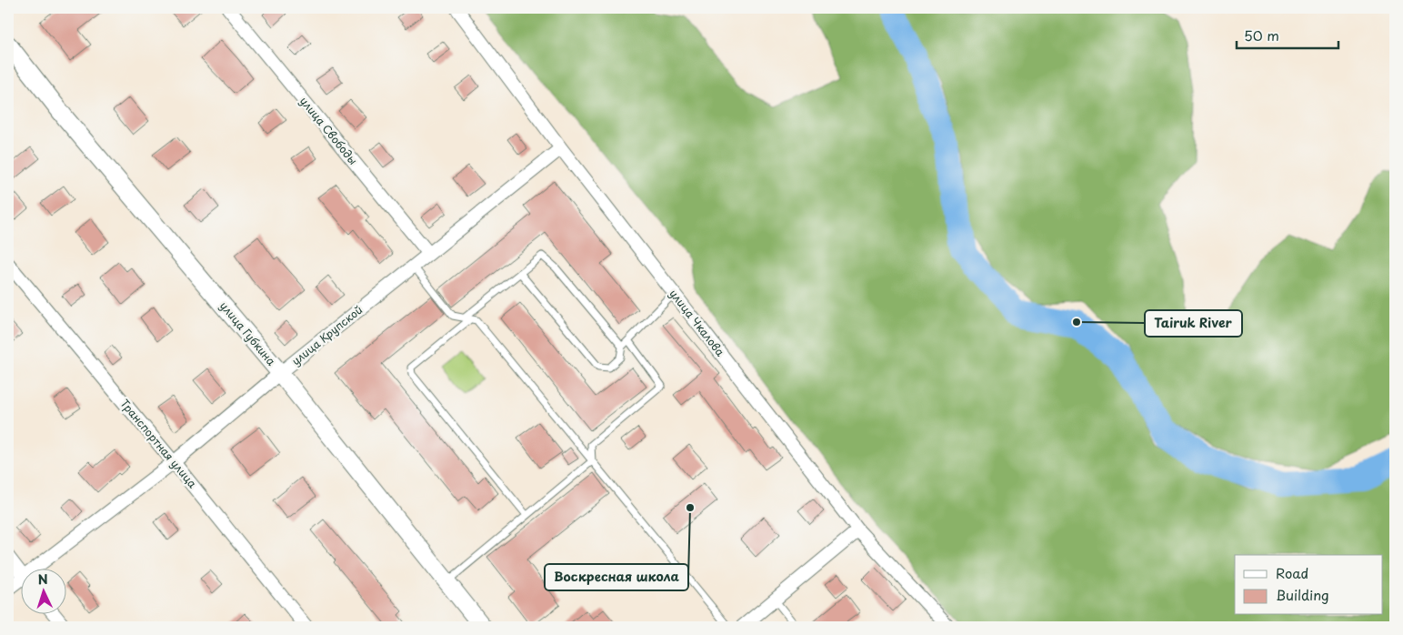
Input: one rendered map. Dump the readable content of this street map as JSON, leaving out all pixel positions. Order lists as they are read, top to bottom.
{
  "streets": {
    "main road": ["улица Губкина"],
    "street": [
      "улица Свободы",
      "улица Чкалова",
      "улица Крупской",
      "Транспортная улица"
    ]
  },
  "crossings": [
    ["улица Свободы", "улица Крупской"],
    ["улица Чкалова", "улица Крупской"],
    ["улица Губкина", "улица Крупской"],
    ["улица Крупской", "Транспортная улица"]
  ],
  "places": ["Tairuk River", "Воскресная школа"],
  "legend": ["Road", "Building"],
  "scale_bar": "50 m",
  "north": "top"
}
